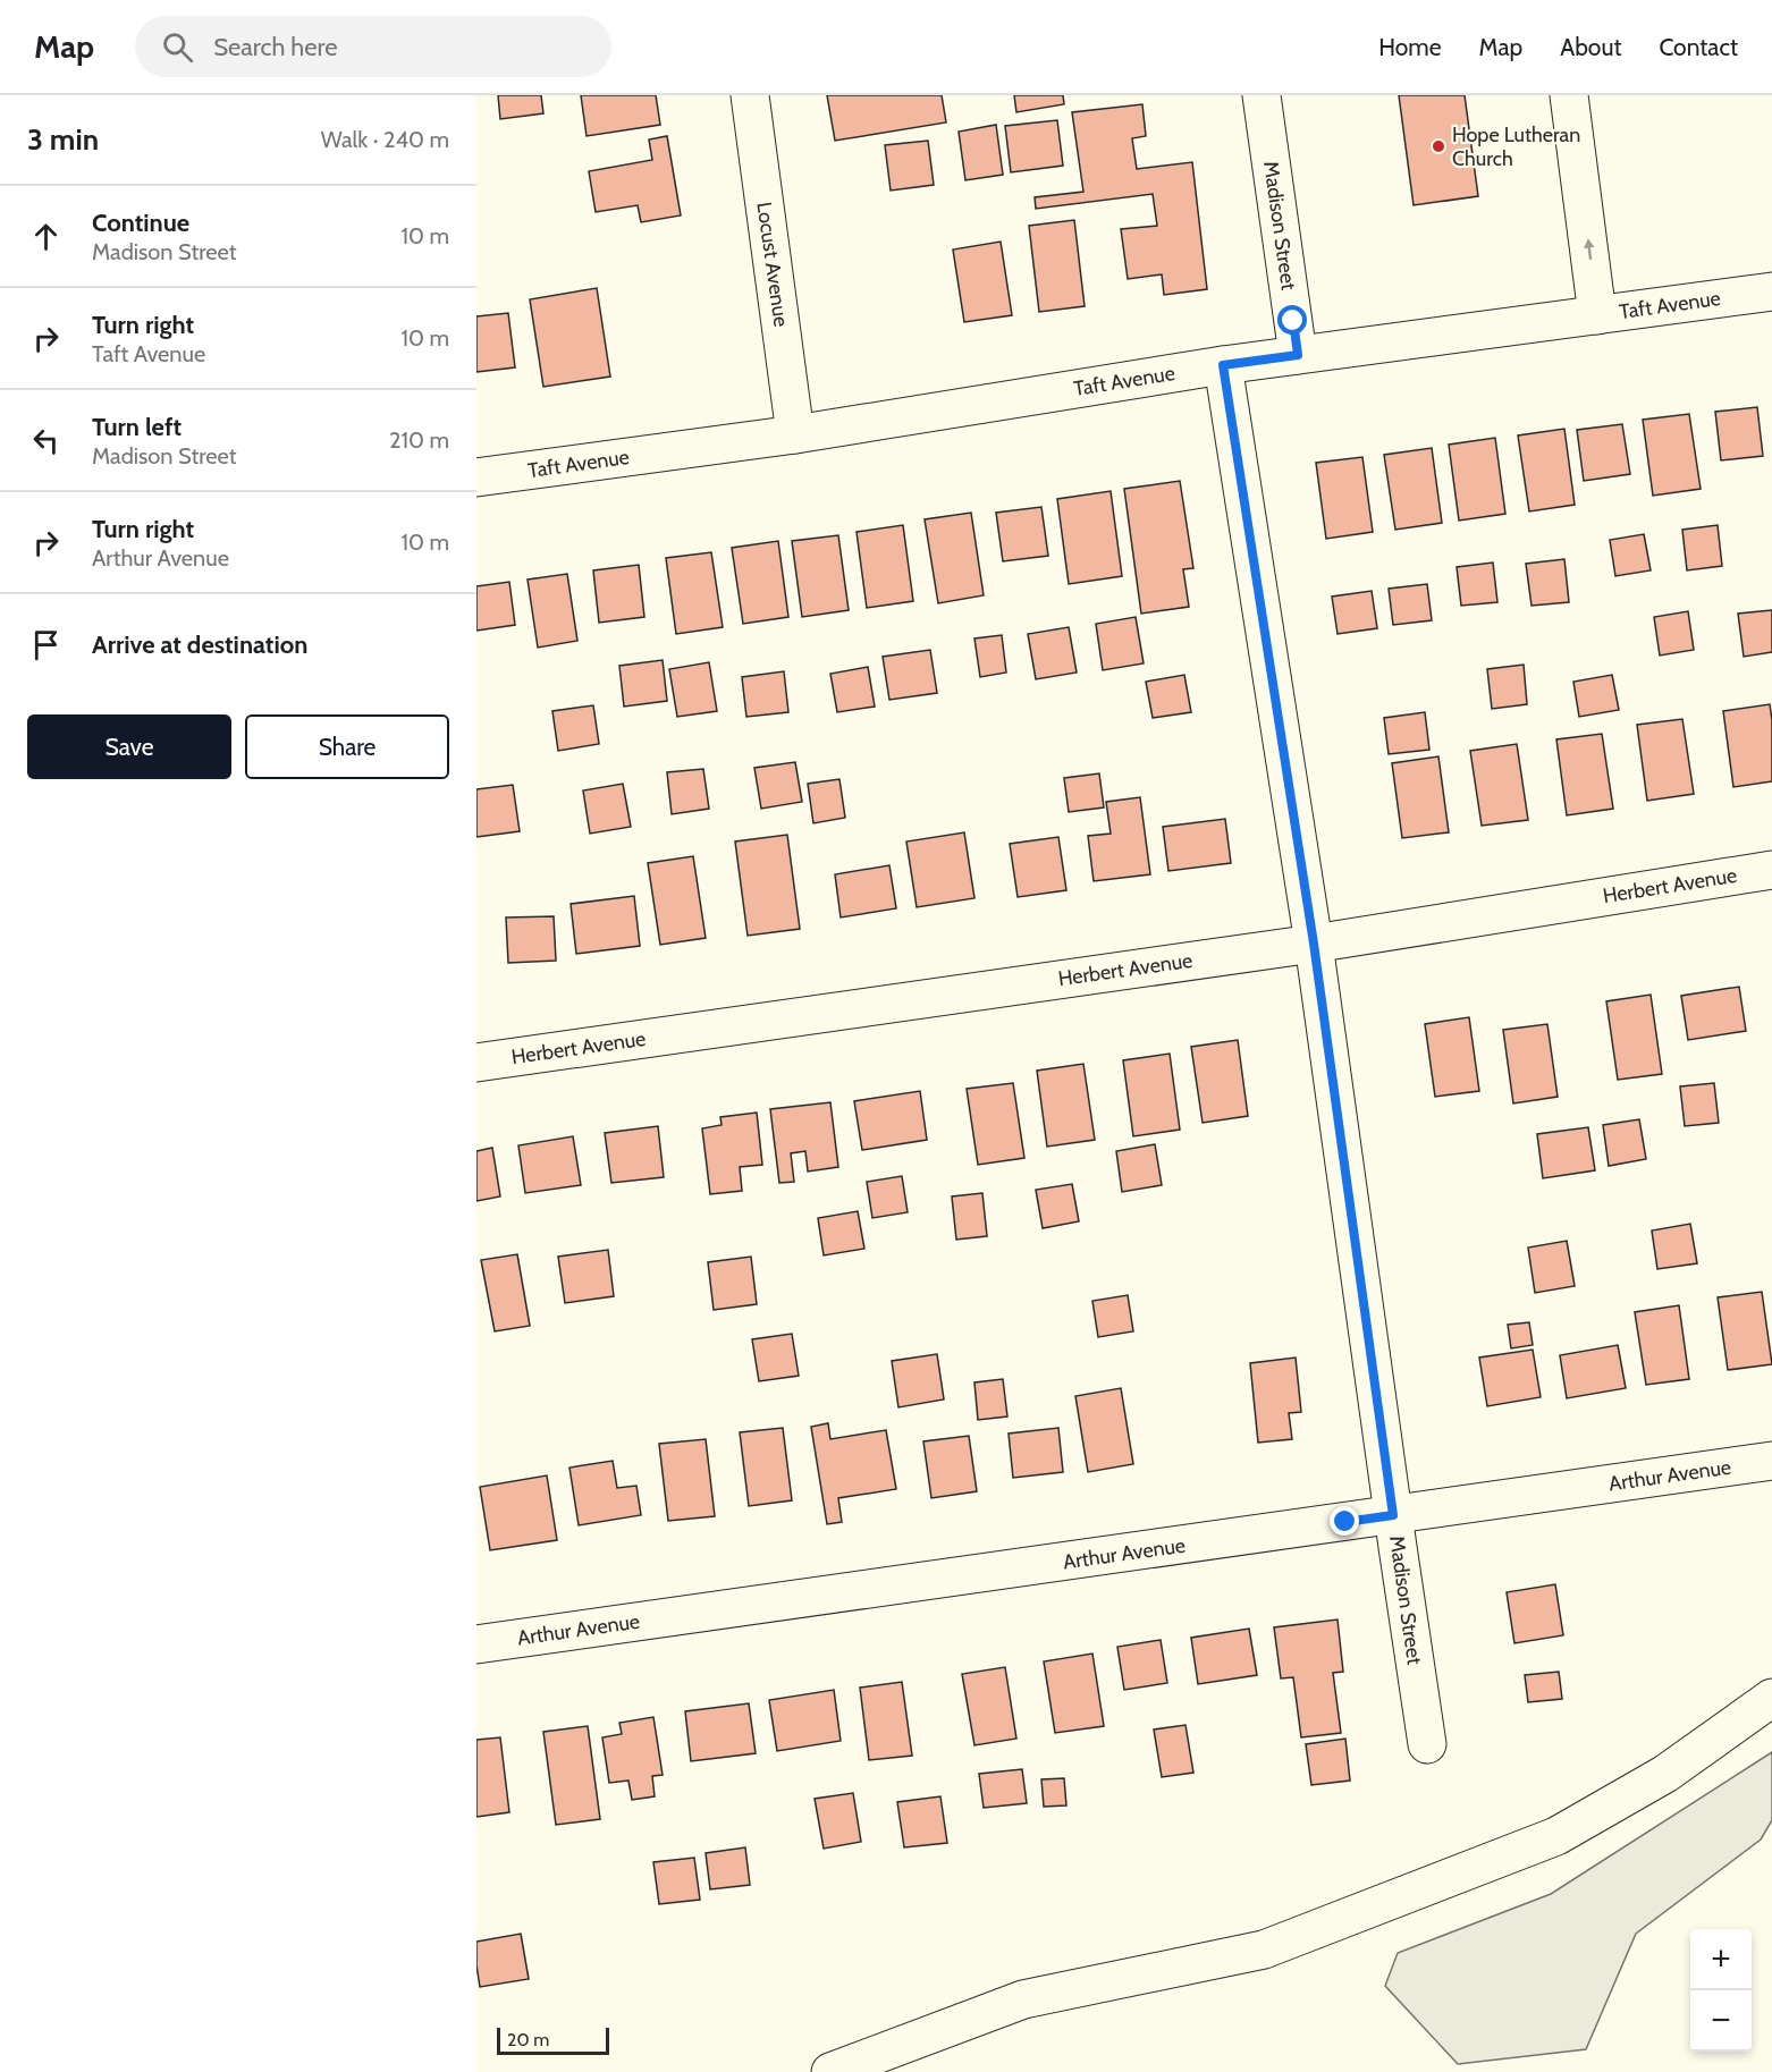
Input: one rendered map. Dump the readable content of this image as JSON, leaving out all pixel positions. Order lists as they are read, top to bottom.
{
  "streets": {
    "street": [
      "Madison Street",
      "Locust Avenue",
      "Taft Avenue",
      "Herbert Avenue",
      "Arthur Avenue"
    ]
  },
  "crossings": [
    ["Madison Street", "Taft Avenue"],
    ["Madison Street", "Herbert Avenue"],
    ["Madison Street", "Arthur Avenue"],
    ["Locust Avenue", "Taft Avenue"]
  ],
  "places": ["Hope Lutheran Church"],
  "scale_bar": "20 m",
  "page": {
    "header": "Map",
    "search": "Search here",
    "nav": [
      "Home",
      "Map",
      "About",
      "Contact"
    ],
    "heading": ["3 min", "Walk · 240 m"],
    "list": [
      ["Continue", "Madison Street", "10 m"],
      ["Turn right", "Taft Avenue", "10 m"],
      ["Turn left", "Madison Street", "210 m"],
      ["Turn right", "Arthur Avenue", "10 m"],
      "Arrive at destination"
    ],
    "buttons": ["Save", "Share"],
    "map_buttons": ["+", "−"],
    "scale": "20 m"
  }
}
